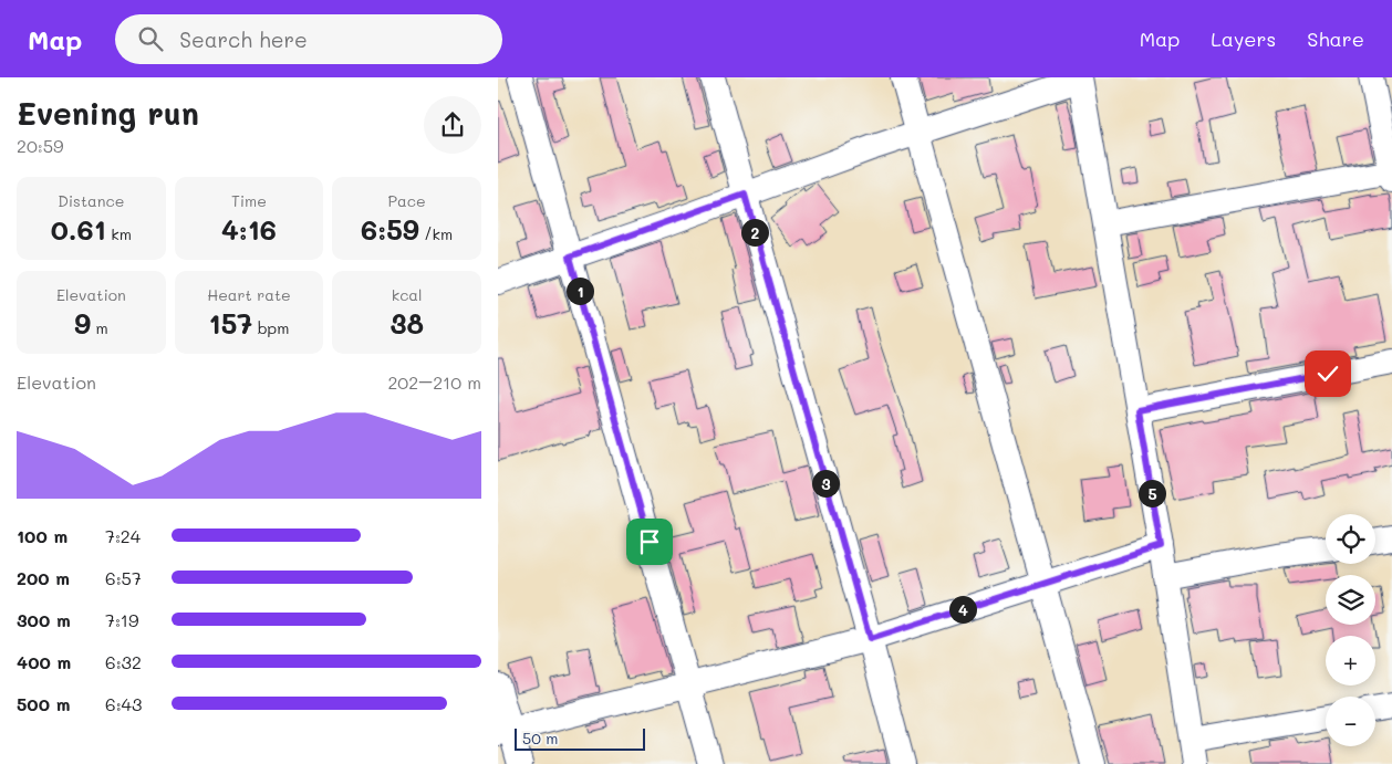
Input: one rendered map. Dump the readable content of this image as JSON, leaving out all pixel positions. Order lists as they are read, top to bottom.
{
  "scale_bar": "50 m",
  "page": {
    "header": "Map",
    "search": "Search here",
    "nav": ["Map", "Layers", "Share"],
    "heading": ["Evening run", "20:59"],
    "stats": [
      ["Distance", "0.61 km"],
      ["Time", "4:16"],
      ["Pace", "6:59 /km"],
      ["Elevation", "9 m"],
      ["Heart rate", "157 bpm"],
      ["kcal", "38"]
    ],
    "pins": [
      "2",
      "1",
      "3",
      "5",
      "4"
    ],
    "chart": ["Elevation", "202–210 m"],
    "list": [
      {
        "name": "100 m",
        "note": "7:24"
      },
      {
        "name": "200 m",
        "note": "6:57"
      },
      {
        "name": "300 m",
        "note": "7:19"
      },
      {
        "name": "400 m",
        "note": "6:32"
      },
      {
        "name": "500 m",
        "note": "6:43"
      }
    ],
    "map_buttons": ["+", "−"],
    "scale": "50 m"
  }
}
